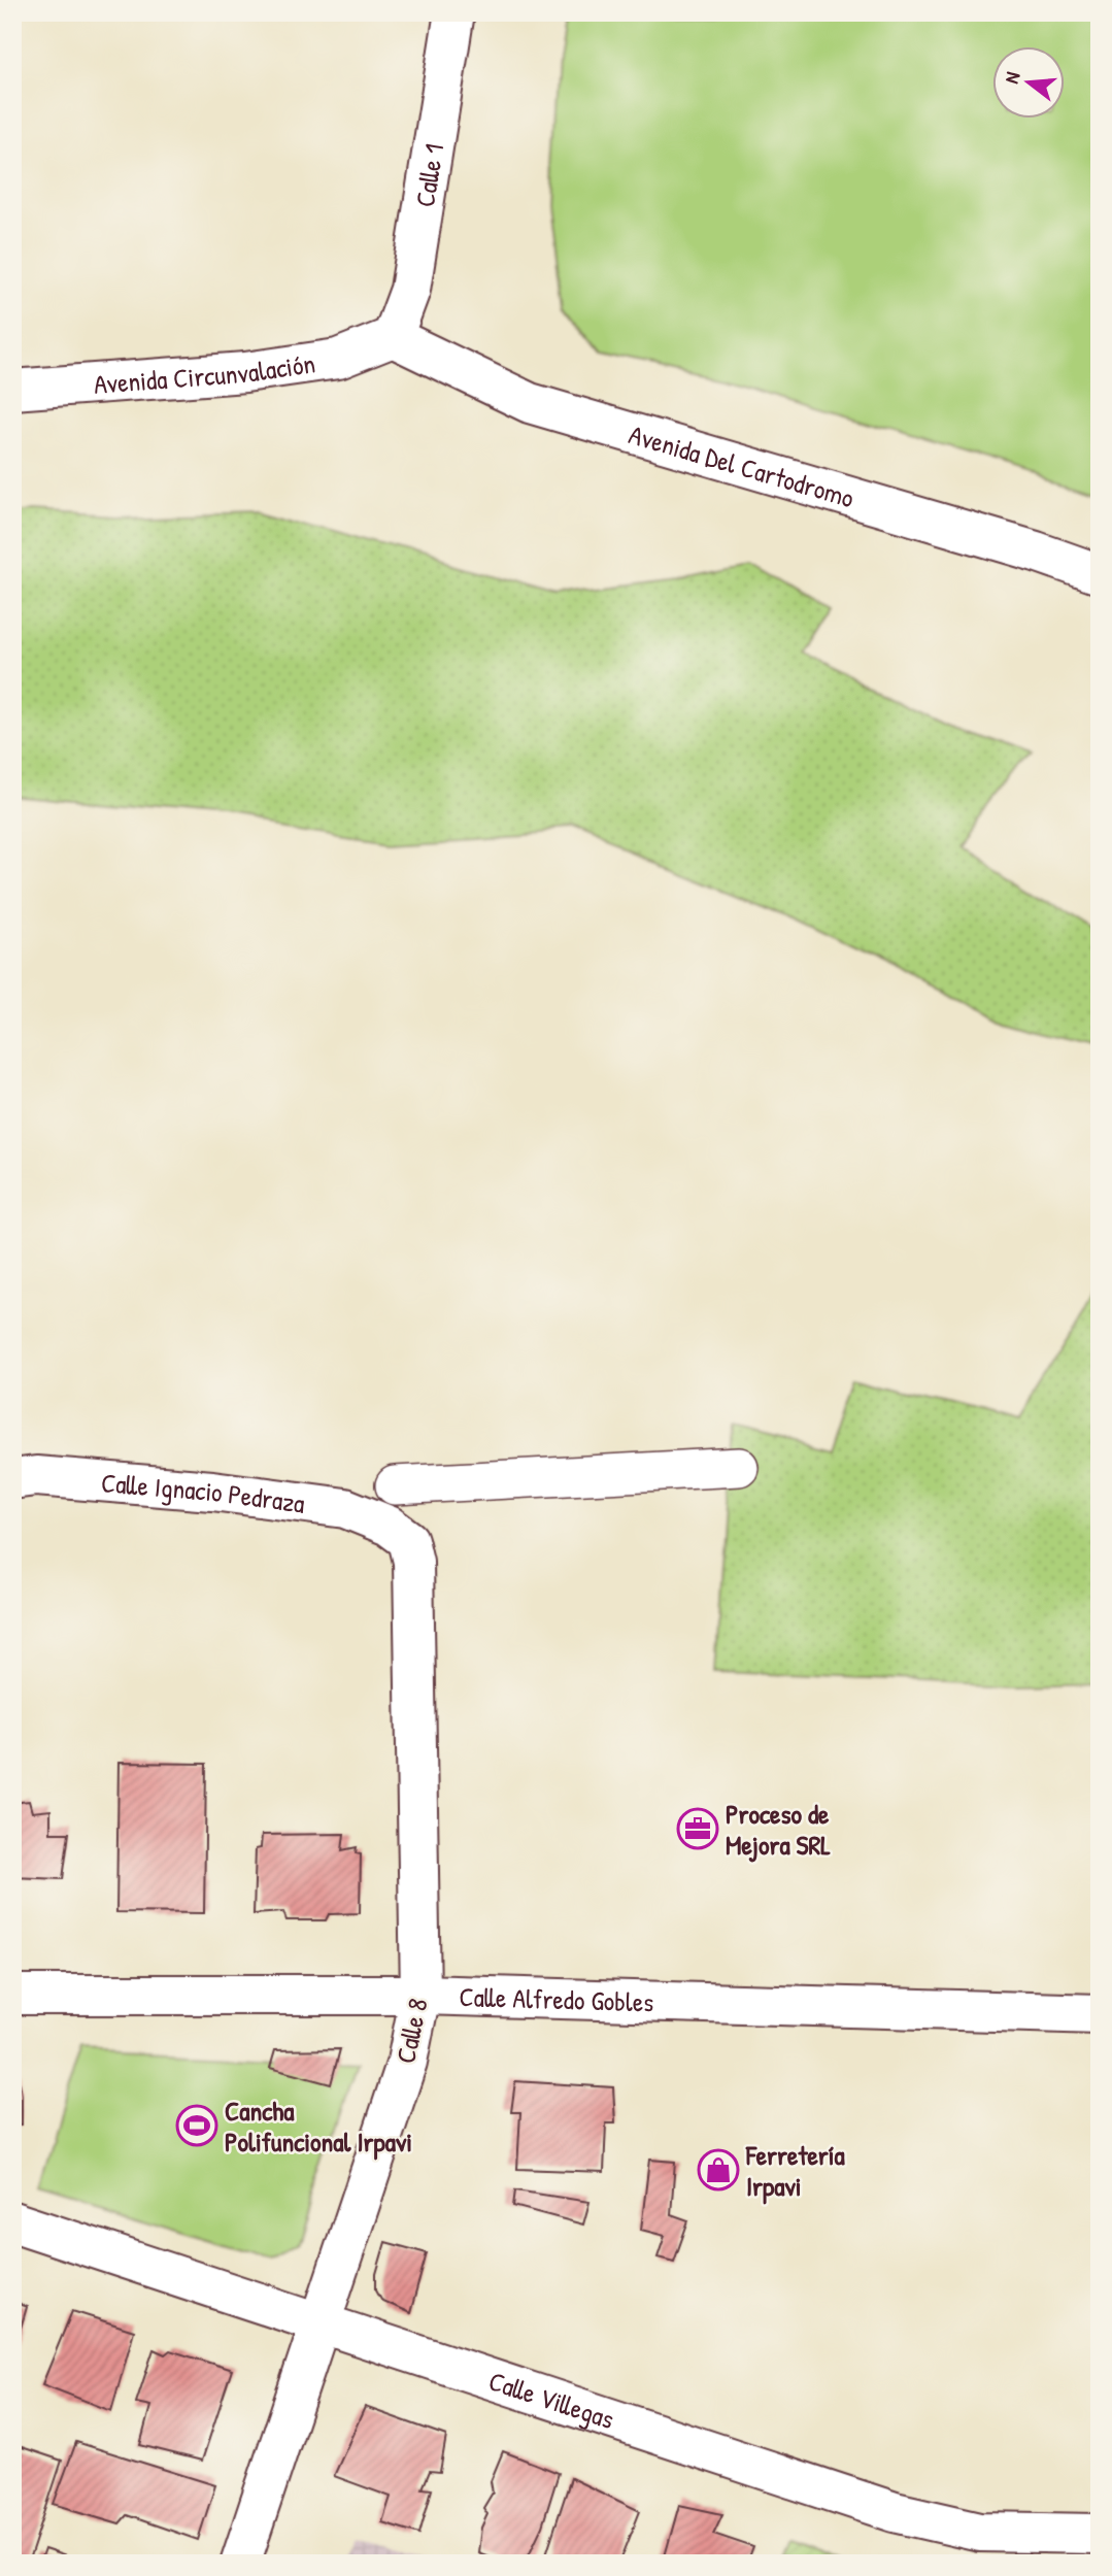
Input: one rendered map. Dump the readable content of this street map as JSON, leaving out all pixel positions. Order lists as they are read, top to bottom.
{
  "streets": {
    "street": [
      "Calle 1",
      "Avenida Circunvalación",
      "Avenida Del Cartodromo",
      "Calle Ignacio Pedraza",
      "Calle Alfredo Gobles",
      "Calle 8",
      "Calle Villegas"
    ]
  },
  "crossings": [
    ["Calle 1", "Avenida Circunvalación"],
    ["Calle 1", "Avenida Del Cartodromo"],
    ["Avenida Circunvalación", "Avenida Del Cartodromo"],
    ["Calle Ignacio Pedraza", "Calle 8"],
    ["Calle Alfredo Gobles", "Calle 8"],
    ["Calle 8", "Calle Villegas"]
  ],
  "places": {
    "office": ["Proceso de Mejora SRL"],
    "sports": ["Cancha Polifuncional Irpavi"],
    "shop": ["Ferretería Irpavi"]
  },
  "north": "left"
}
